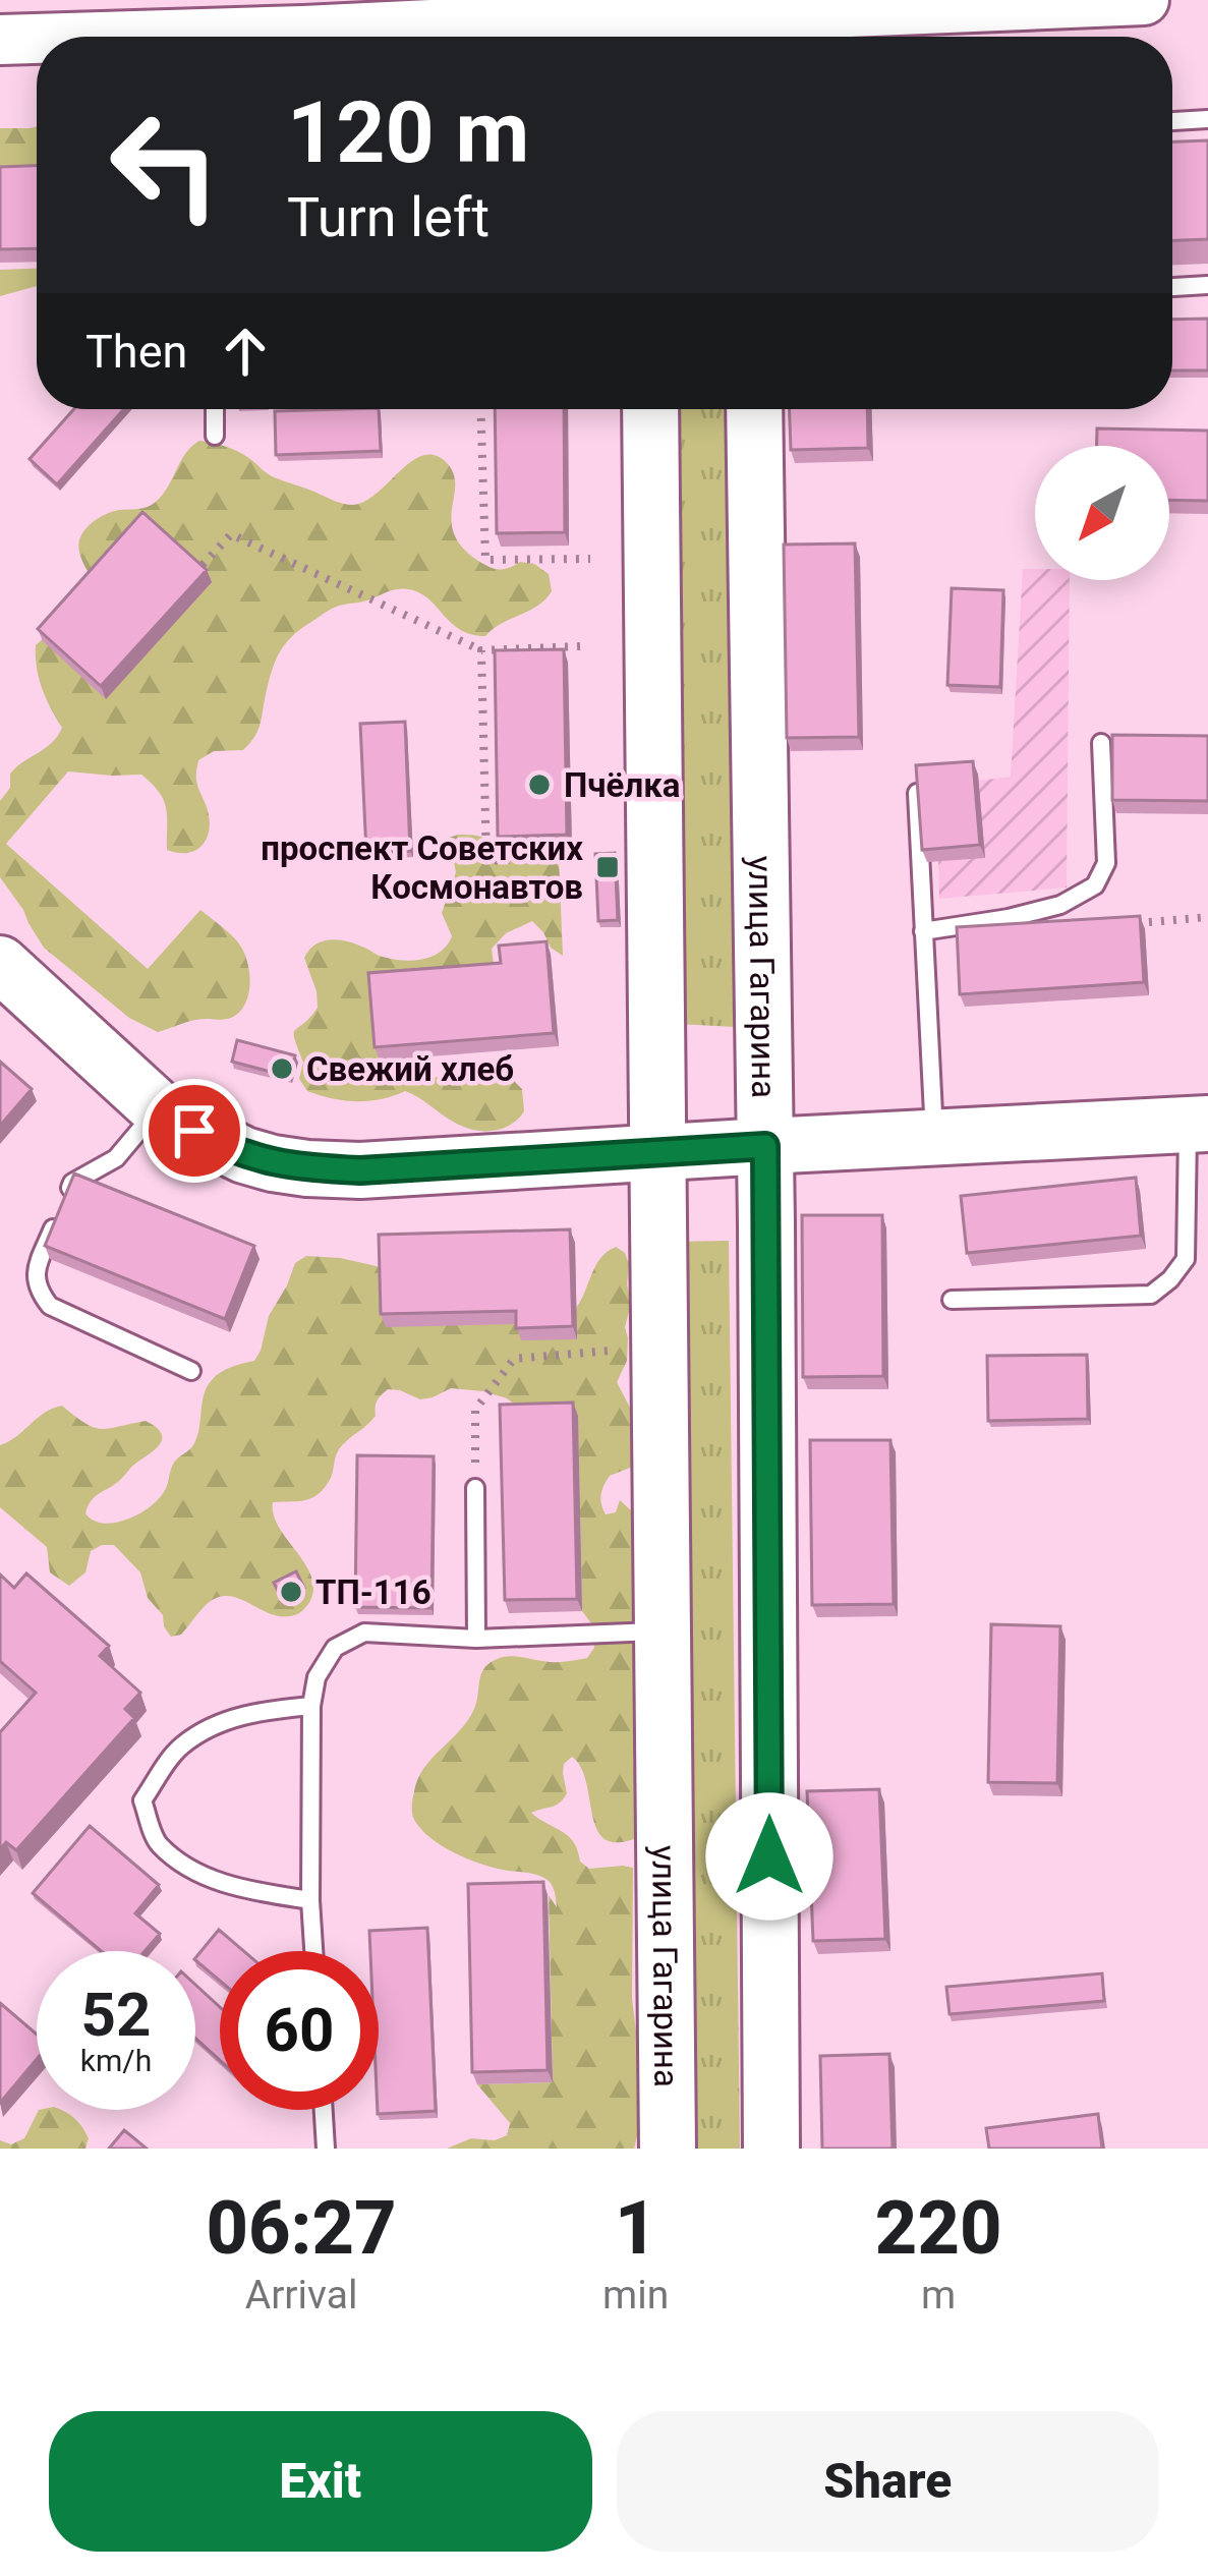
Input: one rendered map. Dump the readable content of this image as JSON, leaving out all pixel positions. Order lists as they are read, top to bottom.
{
  "streets": {
    "main road": ["улица Гагарина"]
  },
  "places": {
    "other": ["Пчёлка", "Свежий хлеб", "ТП-116"],
    "transit": ["проспект Советских Космонавтов"]
  },
  "north": "bottom left",
  "page": {
    "turn": ["120 m", "Turn left"],
    "then": "Then",
    "speed": "52 km/h",
    "limit": "60",
    "eta": [
      "06:27",
      "Arrival",
      "1",
      "min",
      "220",
      "m"
    ],
    "buttons": ["Exit", "Share"]
  }
}
